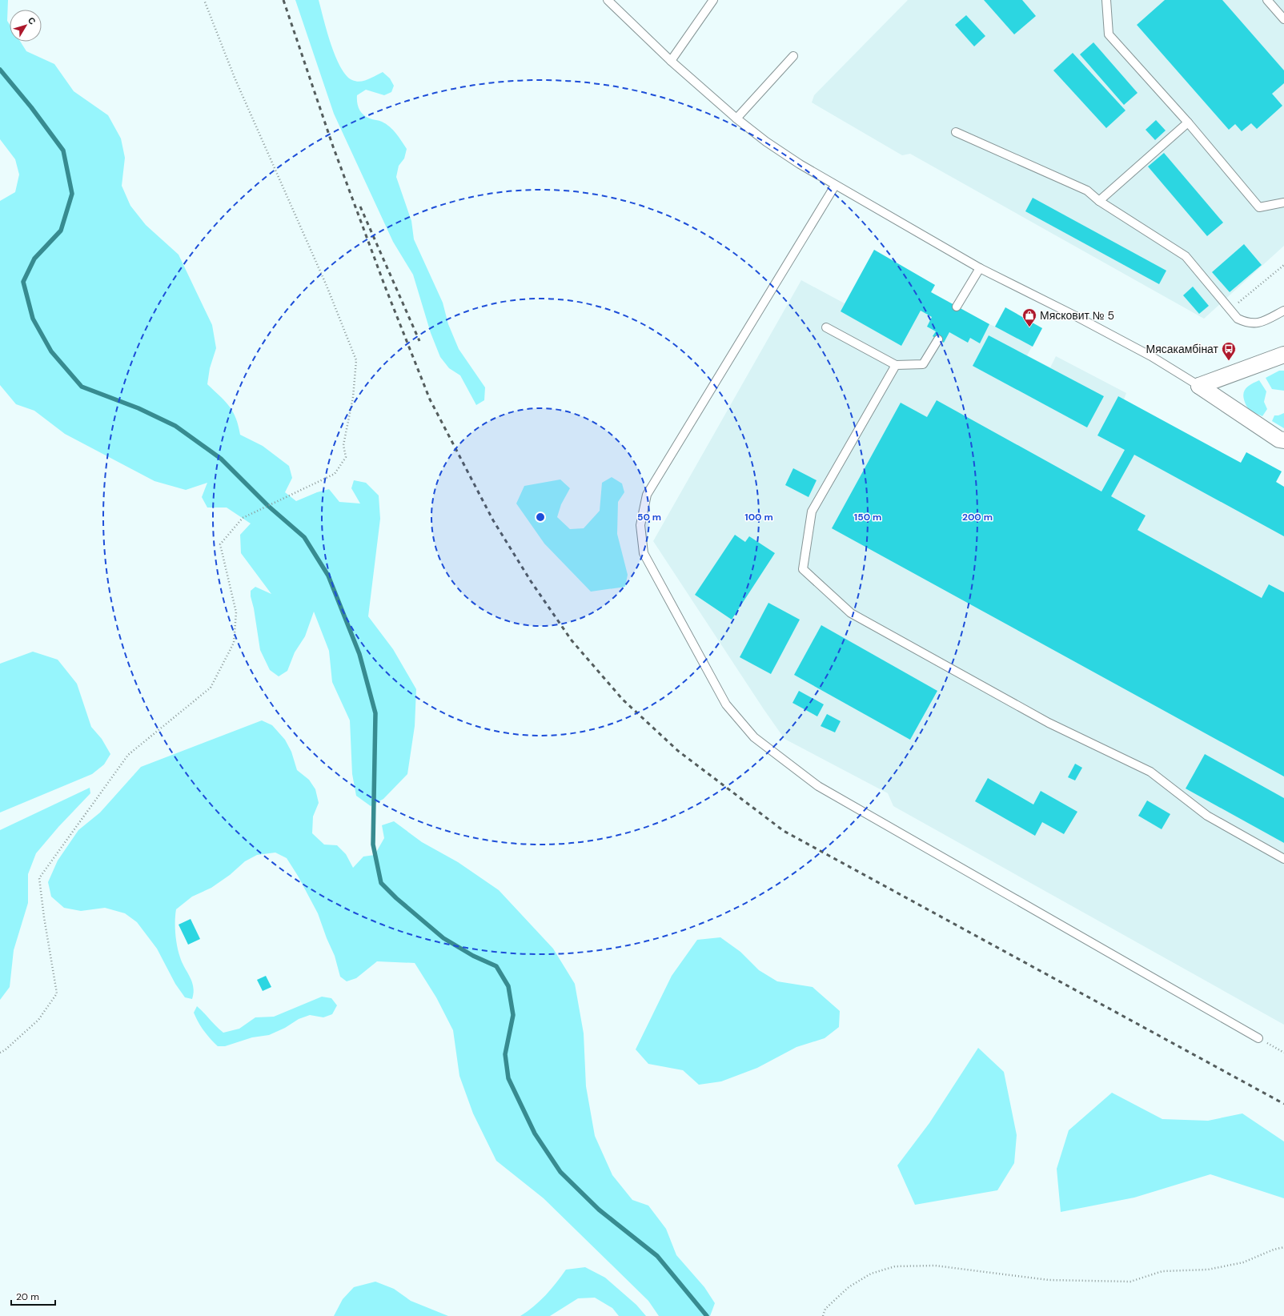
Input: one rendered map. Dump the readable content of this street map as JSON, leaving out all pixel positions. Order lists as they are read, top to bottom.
{
  "places": {
    "shop": ["Мясковит № 5"],
    "bus stop": ["Мясакамбінат"]
  },
  "scale_bar": "20 m",
  "north": "top right",
  "rings": [
    "50 m",
    "100 m",
    "150 m",
    "200 m"
  ]
}
